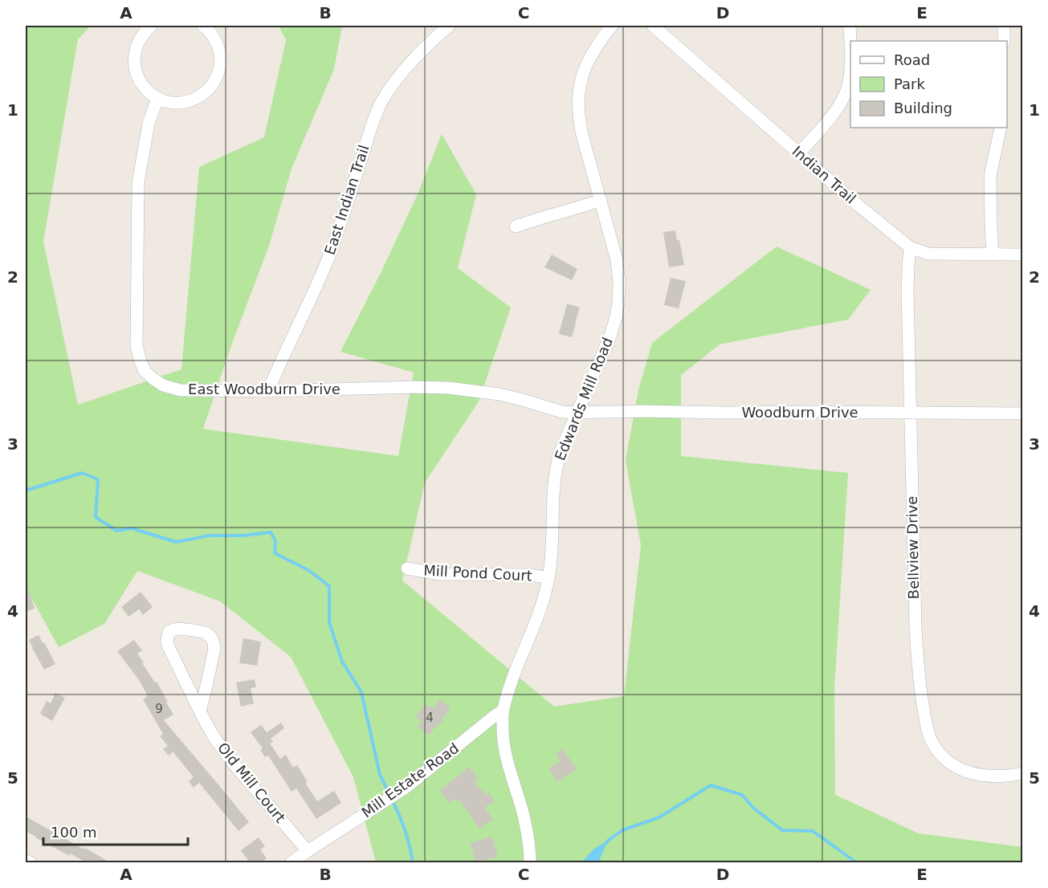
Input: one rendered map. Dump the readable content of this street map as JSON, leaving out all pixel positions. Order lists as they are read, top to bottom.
{
  "streets": {
    "street": [
      "Indian Trail",
      "East Indian Trail",
      "East Woodburn Drive",
      "Edwards Mill Road",
      "Woodburn Drive",
      "Bellview Drive",
      "Mill Pond Court",
      "Mill Estate Road",
      "Old Mill Court"
    ]
  },
  "crossings": [
    ["Indian Trail", "Bellview Drive"],
    ["East Indian Trail", "East Woodburn Drive"],
    ["East Woodburn Drive", "Edwards Mill Road"],
    ["East Woodburn Drive", "Woodburn Drive"],
    ["Edwards Mill Road", "Woodburn Drive"],
    ["Edwards Mill Road", "Mill Pond Court"],
    ["Edwards Mill Road", "Mill Estate Road"],
    ["Woodburn Drive", "Bellview Drive"],
    ["Mill Estate Road", "Old Mill Court"]
  ],
  "house_numbers": ["9", "4"],
  "legend": ["Road", "Park", "Building"],
  "scale_bar": "100 m",
  "grid": {
    "columns": [
      "A",
      "B",
      "C",
      "D",
      "E"
    ],
    "rows": [
      "1",
      "2",
      "3",
      "4",
      "5"
    ]
  }
}
